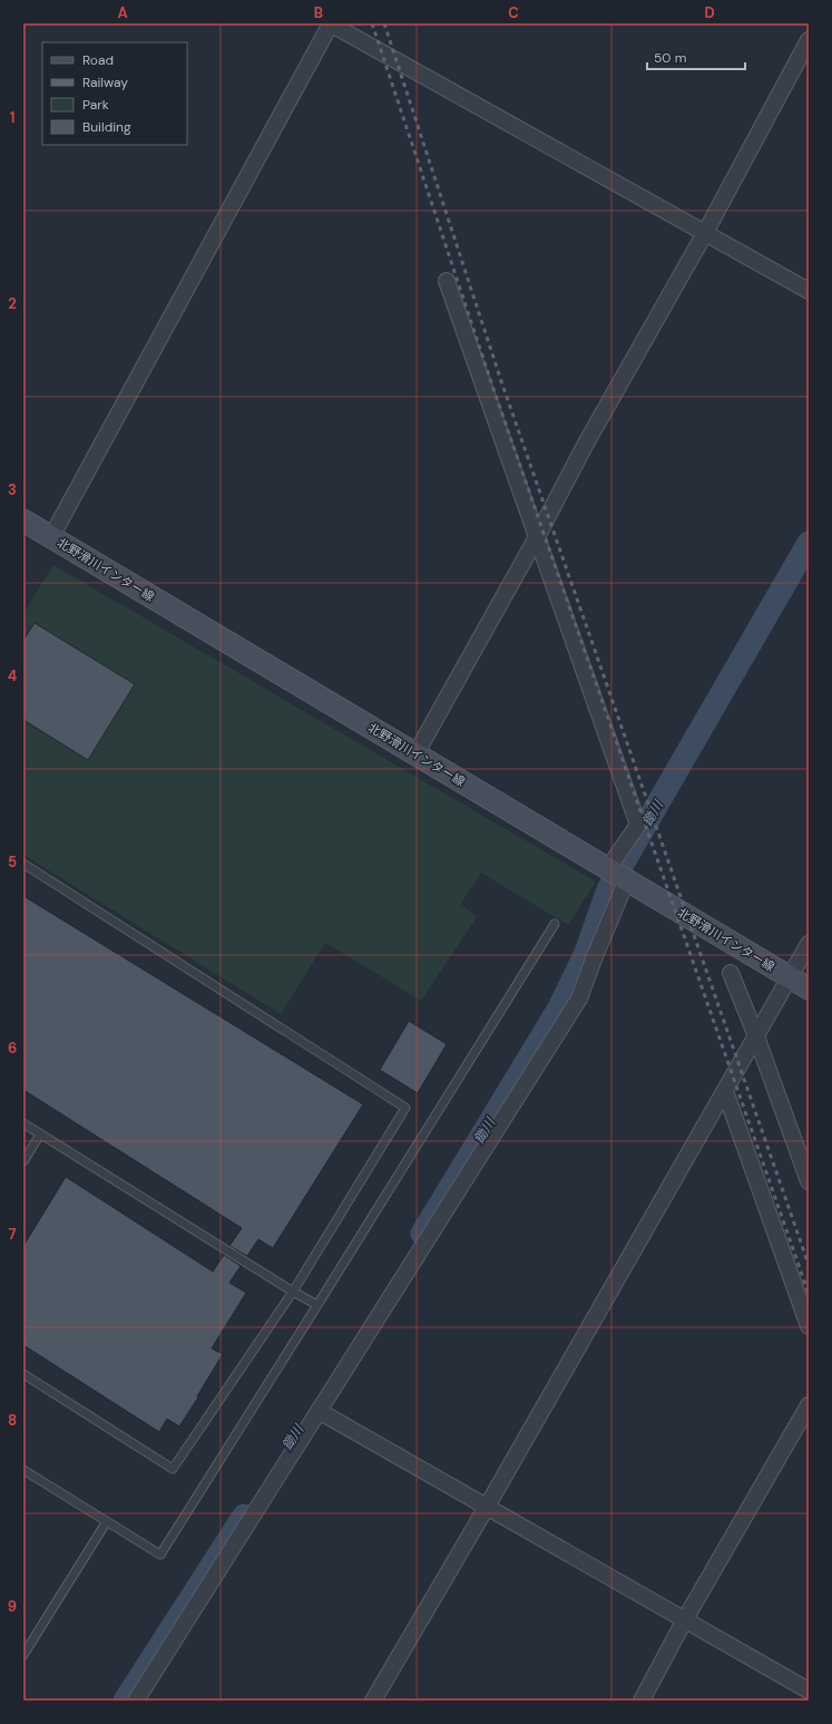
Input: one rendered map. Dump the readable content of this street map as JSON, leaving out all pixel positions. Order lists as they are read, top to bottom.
{
  "streets": {
    "main road": ["北野滑川インター線"]
  },
  "water": ["鋤川"],
  "legend": [
    "Road",
    "Railway",
    "Park",
    "Building"
  ],
  "scale_bar": "50 m",
  "grid": {
    "columns": [
      "A",
      "B",
      "C",
      "D"
    ],
    "rows": [
      "1",
      "2",
      "3",
      "4",
      "5",
      "6",
      "7",
      "8",
      "9"
    ]
  }
}
